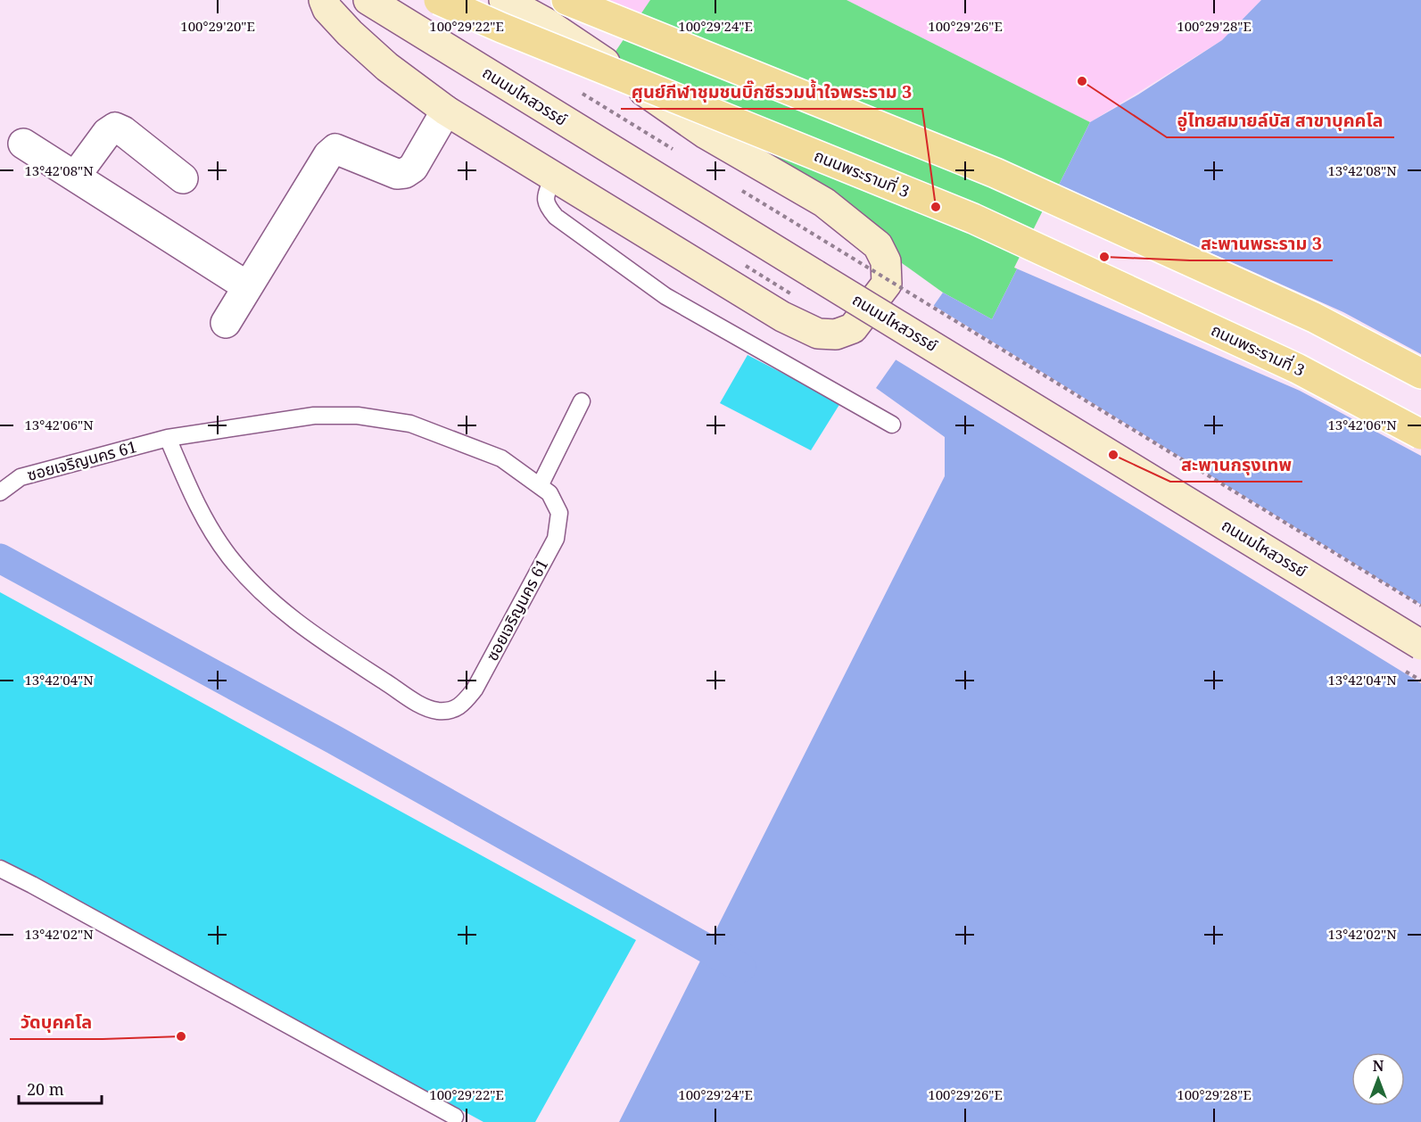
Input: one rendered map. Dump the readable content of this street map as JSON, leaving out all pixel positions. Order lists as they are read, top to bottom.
{
  "streets": {
    "main road": ["ถนนมไหสวรรย์", "ถนนพระรามที่ 3"],
    "lane": ["ซอยเจริญนคร 61"]
  },
  "places": [
    "อู่ไทยสมายล์บัส สาขาบุคคโล",
    "ศูนย์กีฬาชุมชนบิ๊กซีรวมน้ำใจพระราม 3",
    "สะพานพระราม 3",
    "สะพานกรุงเทพ",
    "วัดบุคคโล"
  ],
  "scale_bar": "20 m",
  "north": "top",
  "coordinates": [
    "100°29'20\"E",
    "100°29'22\"E",
    "100°29'24\"E",
    "100°29'26\"E",
    "100°29'28\"E",
    "13°42'08\"N",
    "13°42'06\"N",
    "13°42'04\"N",
    "13°42'02\"N"
  ]
}
